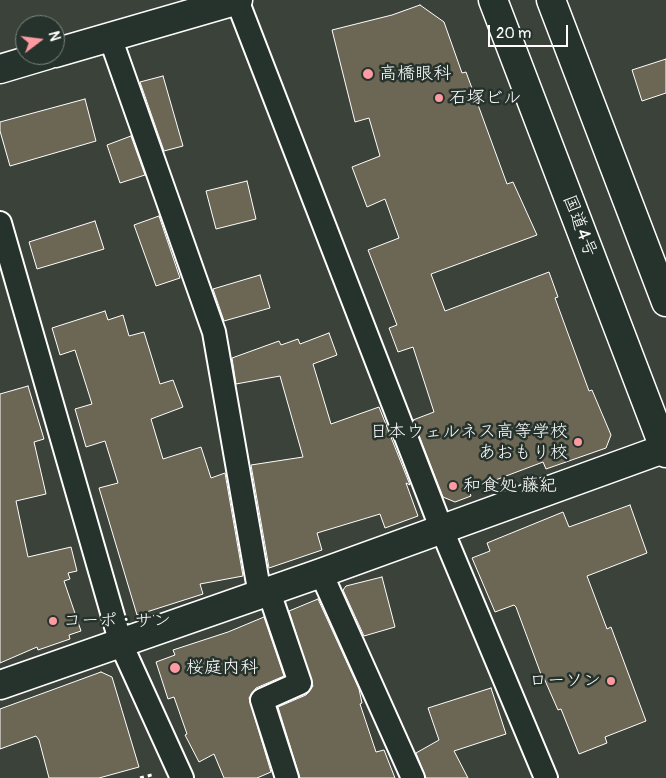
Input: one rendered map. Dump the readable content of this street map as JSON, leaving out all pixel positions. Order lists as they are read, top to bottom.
{
  "streets": {
    "main road": ["国道4号"]
  },
  "places": [
    "高橋眼科",
    "石塚ビル",
    "日本ウェルネス高等学校 あおもり校",
    "和食処 藤紀",
    "コーポ・サン",
    "桜庭内科",
    "ローソン"
  ],
  "scale_bar": "20 m",
  "north": "right"
}
